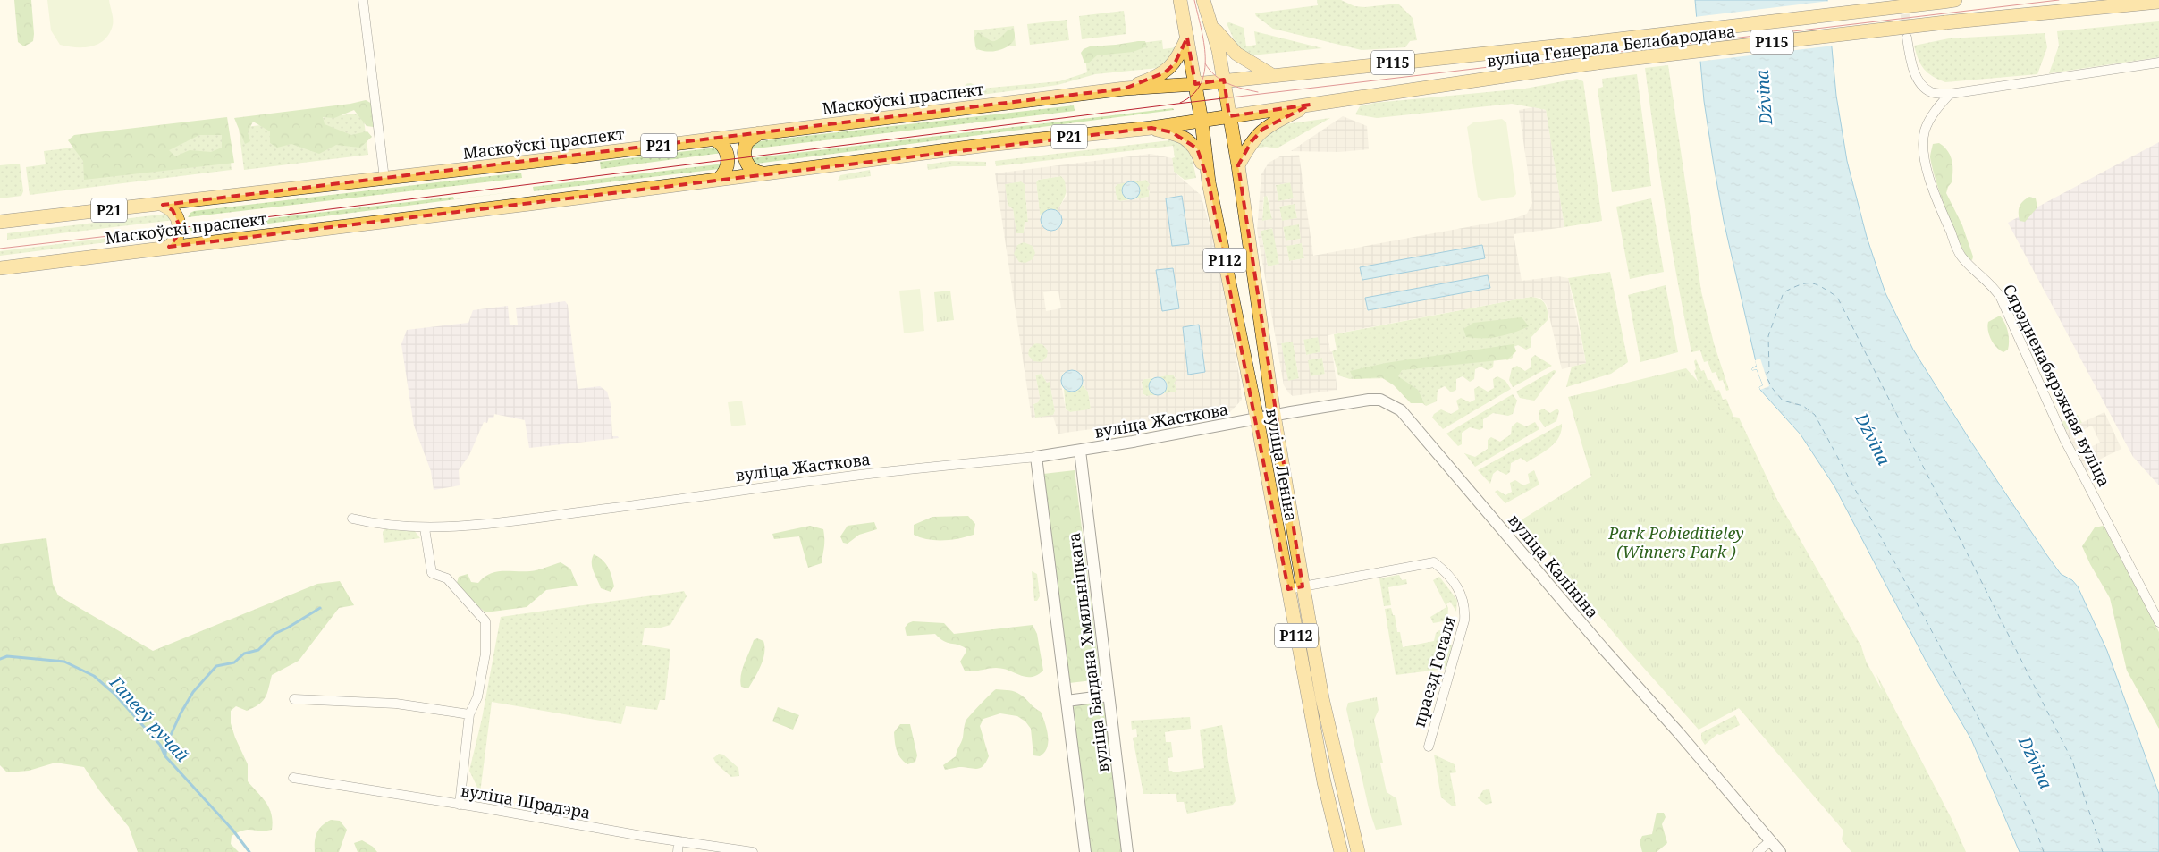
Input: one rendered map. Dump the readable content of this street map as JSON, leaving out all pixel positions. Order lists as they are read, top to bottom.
{
  "streets": {
    "main road": [
      "Р115",
      "вуліца Генерала Белабародава",
      "Маскоўскі праспект",
      "Р21",
      "Р112",
      "вуліца Леніна"
    ],
    "street": [
      "Сярэдненабярэжная вуліца",
      "вуліца Жасткова",
      "вуліца Калініна",
      "вуліца Багдана Хмяльніцкага",
      "праезд Гогаля",
      "вуліца Шрадэра"
    ]
  },
  "crossings": [
    ["вуліца Генерала Белабародава", "Маскоўскі праспект"],
    ["вуліца Генерала Белабародава", "Р112"],
    ["вуліца Генерала Белабародава", "вуліца Леніна"],
    ["Маскоўскі праспект", "Р112"],
    ["Маскоўскі праспект", "вуліца Леніна"],
    ["Р112", "вуліца Леніна"],
    ["вуліца Жасткова", "вуліца Леніна"],
    ["вуліца Жасткова", "вуліца Калініна"],
    ["вуліца Жасткова", "вуліца Багдана Хмяльніцкага"],
    ["вуліца Леніна", "вуліца Калініна"],
    ["вуліца Леніна", "праезд Гогаля"]
  ],
  "water": ["Dźvina", "Гапееў ручай"],
  "parks": ["Park Pobieditieley (Winners Park )"]
}
